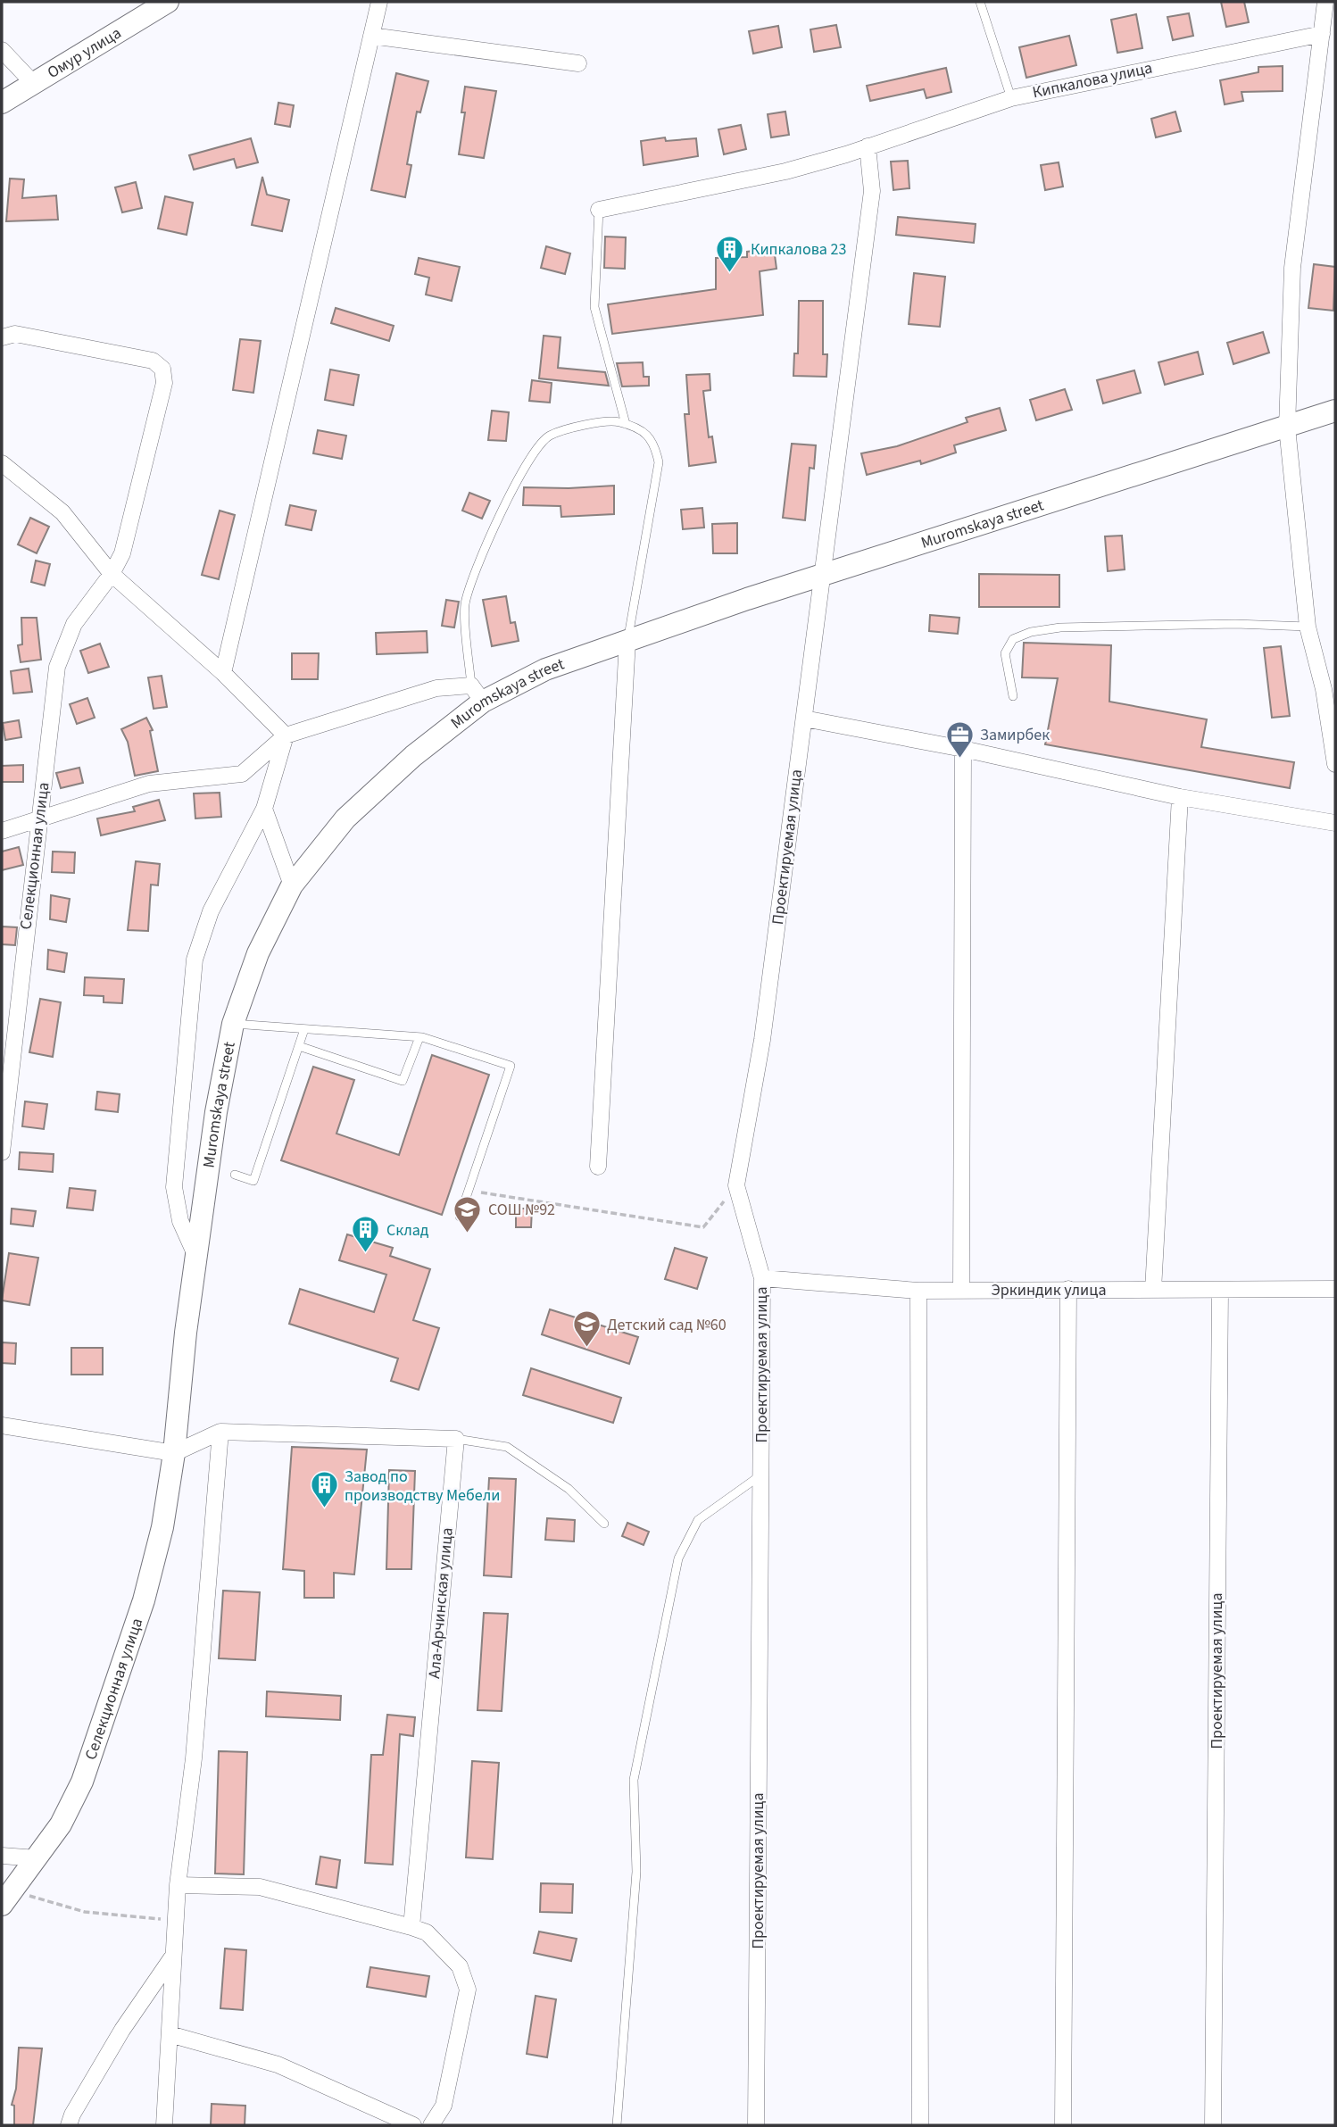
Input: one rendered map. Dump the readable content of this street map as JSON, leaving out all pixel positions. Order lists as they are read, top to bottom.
{
  "streets": {
    "street": [
      "Омур улица",
      "Кипкалова улица",
      "Muromskaya street",
      "Проектируемая улица",
      "Селекционная улица",
      "Эркиндик улица",
      "Ала-Арчинская улица"
    ]
  },
  "crossings": [
    ["Muromskaya street", "Проектируемая улица"],
    ["Muromskaya street", "Селекционная улица"],
    ["Проектируемая улица", "Эркиндик улица"]
  ],
  "places": {
    "building": ["Кипкалова 23", "Склад", "Завод по производству Мебели"],
    "office": ["Замирбек"],
    "school or university": ["СОШ №92", "Детский сад №60"]
  }
}
